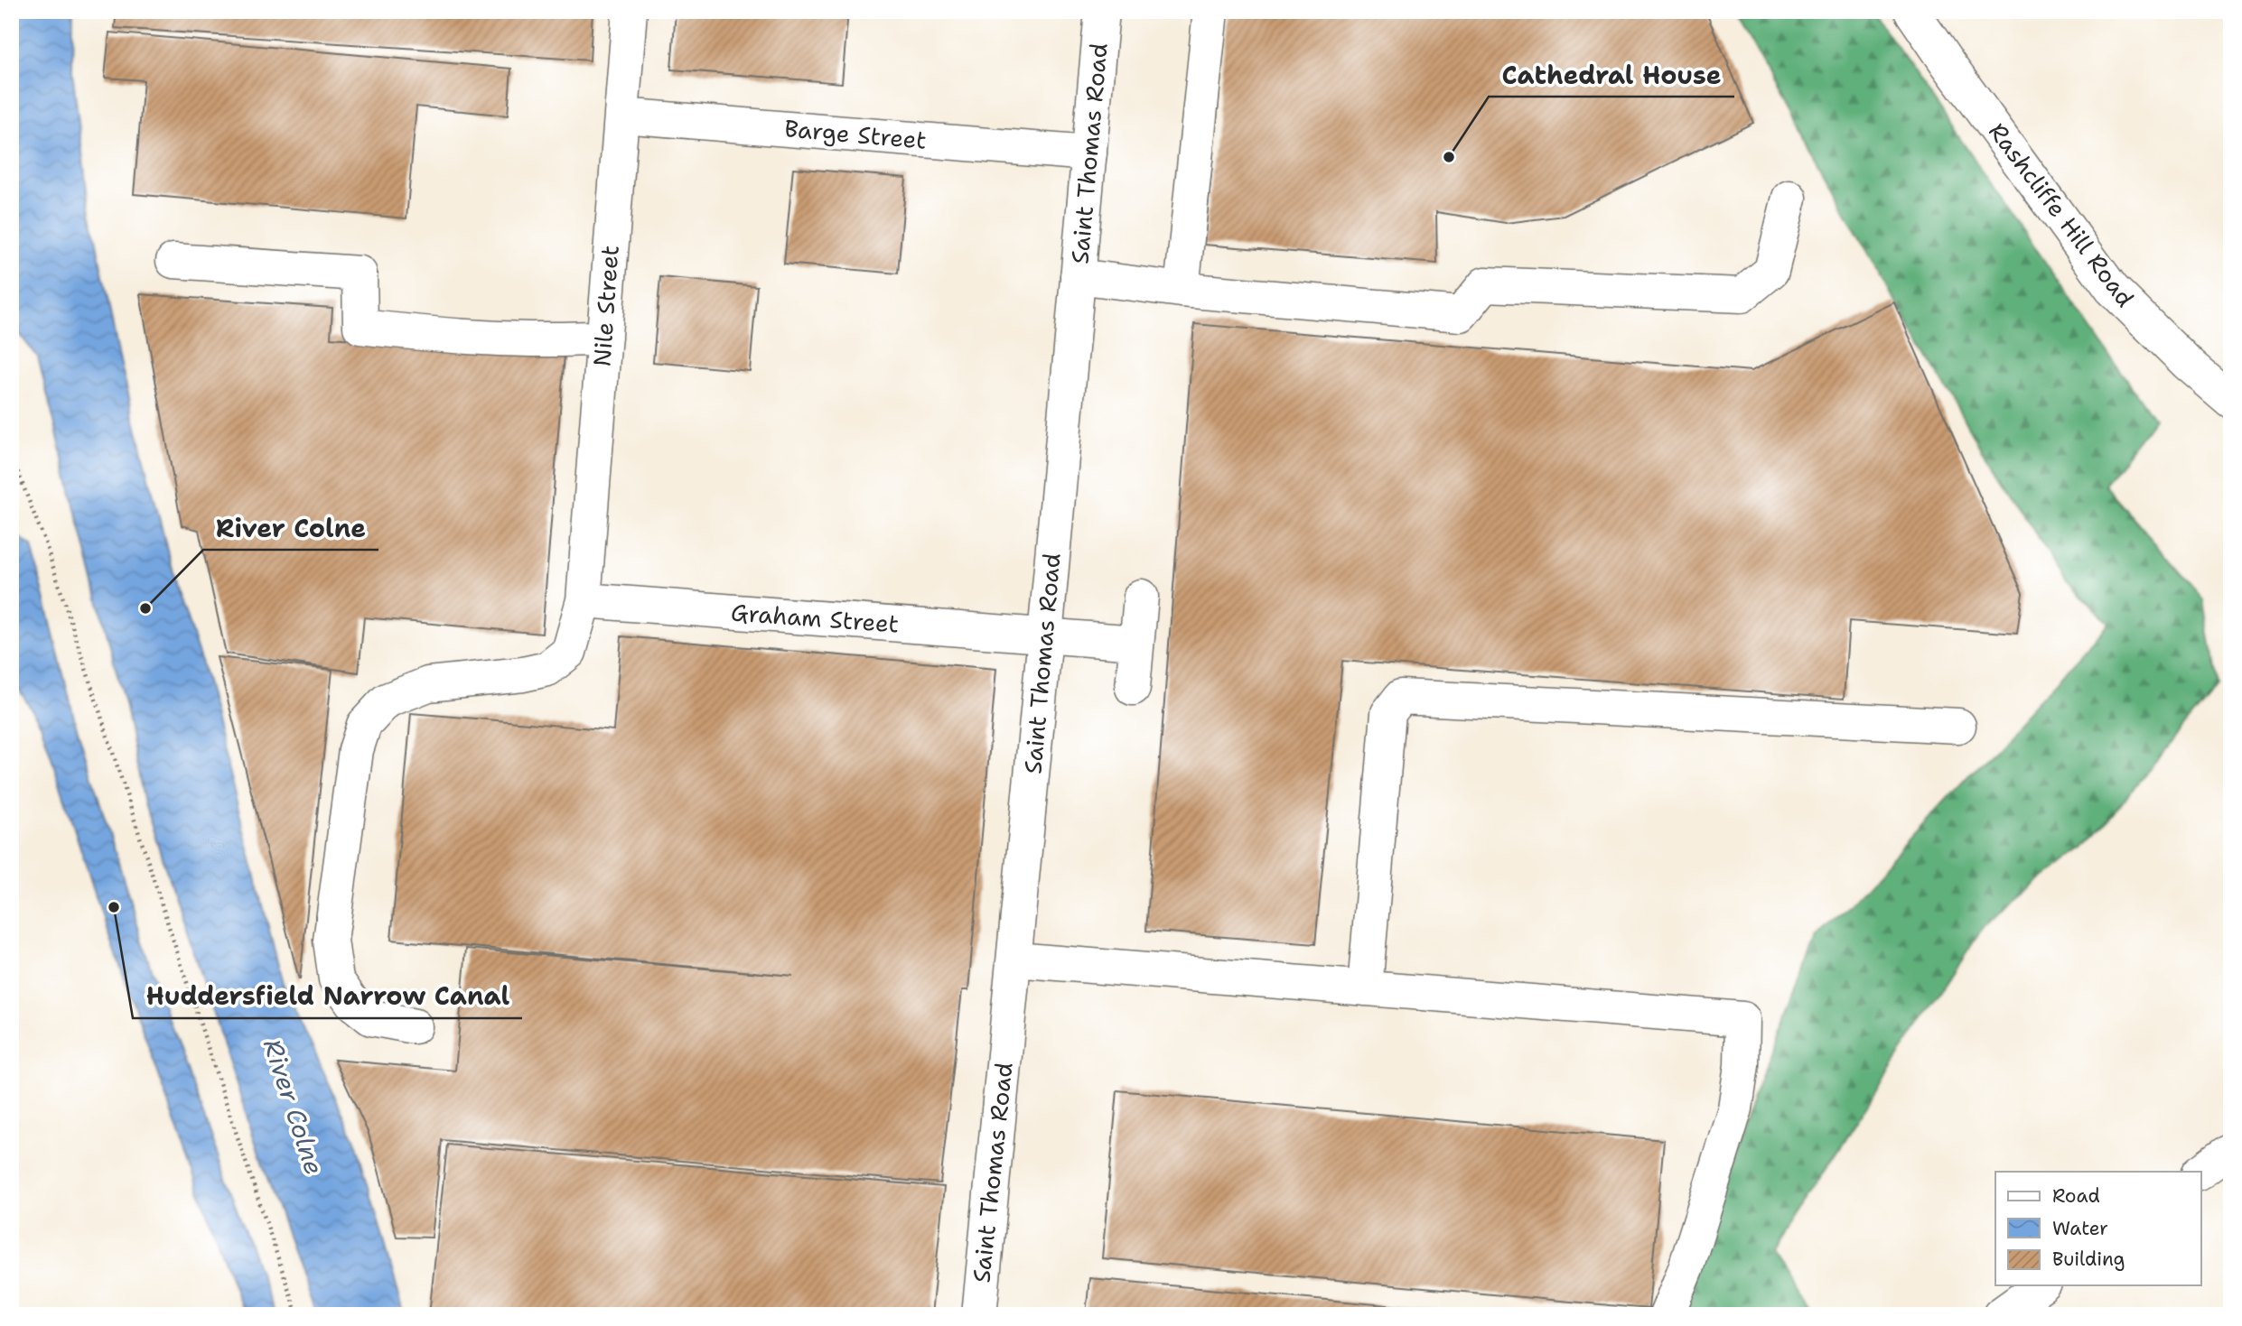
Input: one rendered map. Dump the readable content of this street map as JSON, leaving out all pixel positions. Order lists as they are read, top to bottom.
{
  "streets": {
    "main road": [
      "Barge Street",
      "Saint Thomas Road",
      "Rashcliffe Hill Road",
      "Nile Street",
      "Graham Street"
    ]
  },
  "crossings": [
    ["Barge Street", "Saint Thomas Road"],
    ["Barge Street", "Nile Street"],
    ["Saint Thomas Road", "Graham Street"],
    ["Nile Street", "Graham Street"]
  ],
  "water": ["River Colne"],
  "places": ["Cathedral House", "River Colne", "Huddersfield Narrow Canal"],
  "legend": ["Road", "Water", "Building"]
}
